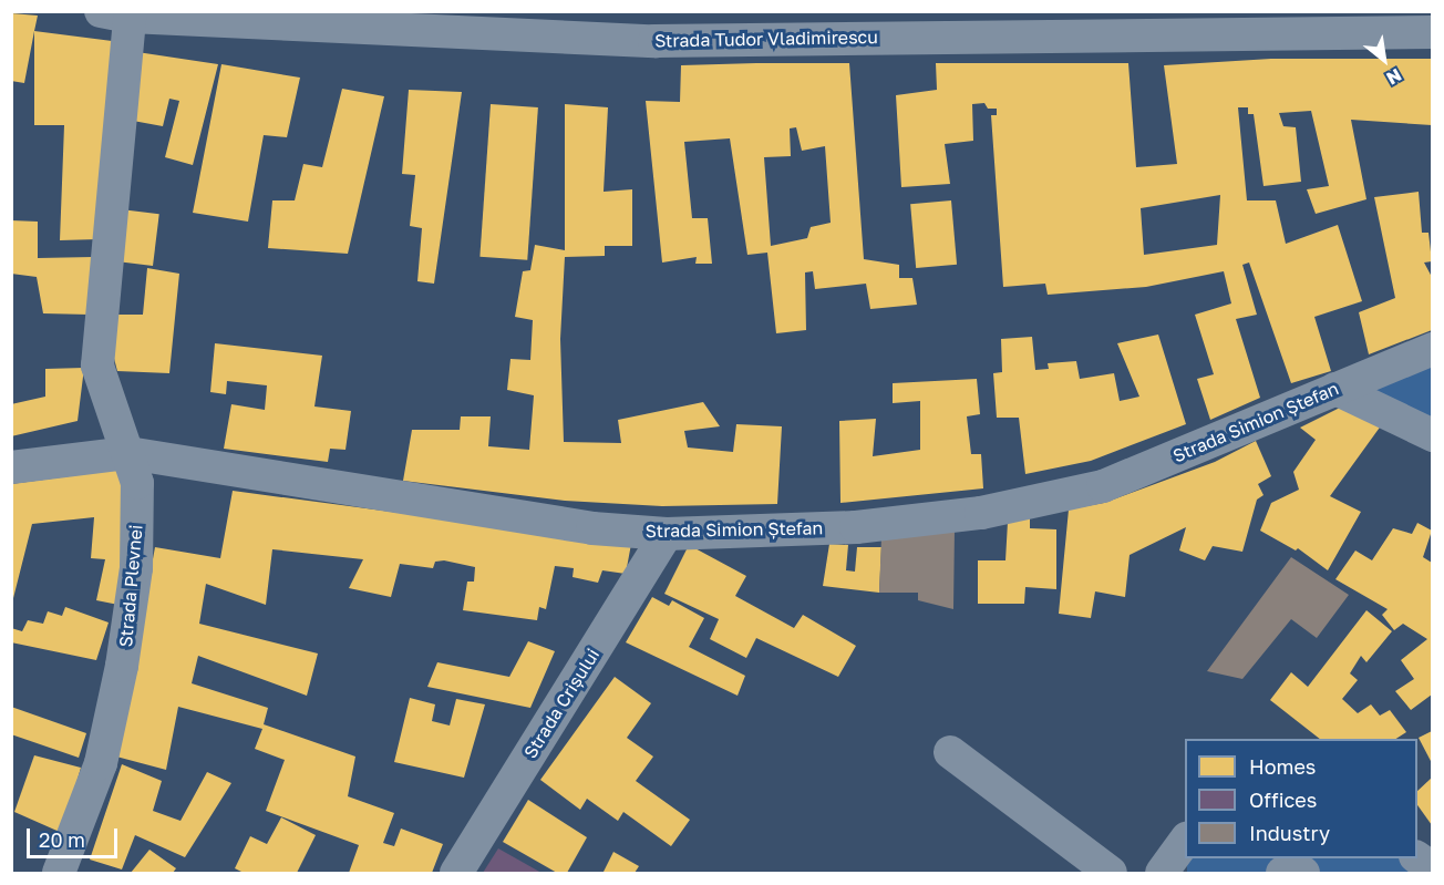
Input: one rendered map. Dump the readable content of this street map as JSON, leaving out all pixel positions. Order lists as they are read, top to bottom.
{
  "streets": {
    "street": [
      "Strada Tudor Vladimirescu",
      "Strada Simion Ștefan",
      "Strada Plevnei",
      "Strada Crișului"
    ]
  },
  "crossings": [
    ["Strada Tudor Vladimirescu", "Strada Plevnei"],
    ["Strada Simion Ștefan", "Strada Plevnei"],
    ["Strada Simion Ștefan", "Strada Crișului"]
  ],
  "legend": ["Homes", "Offices", "Industry"],
  "scale_bar": "20 m",
  "north": "bottom right"
}
